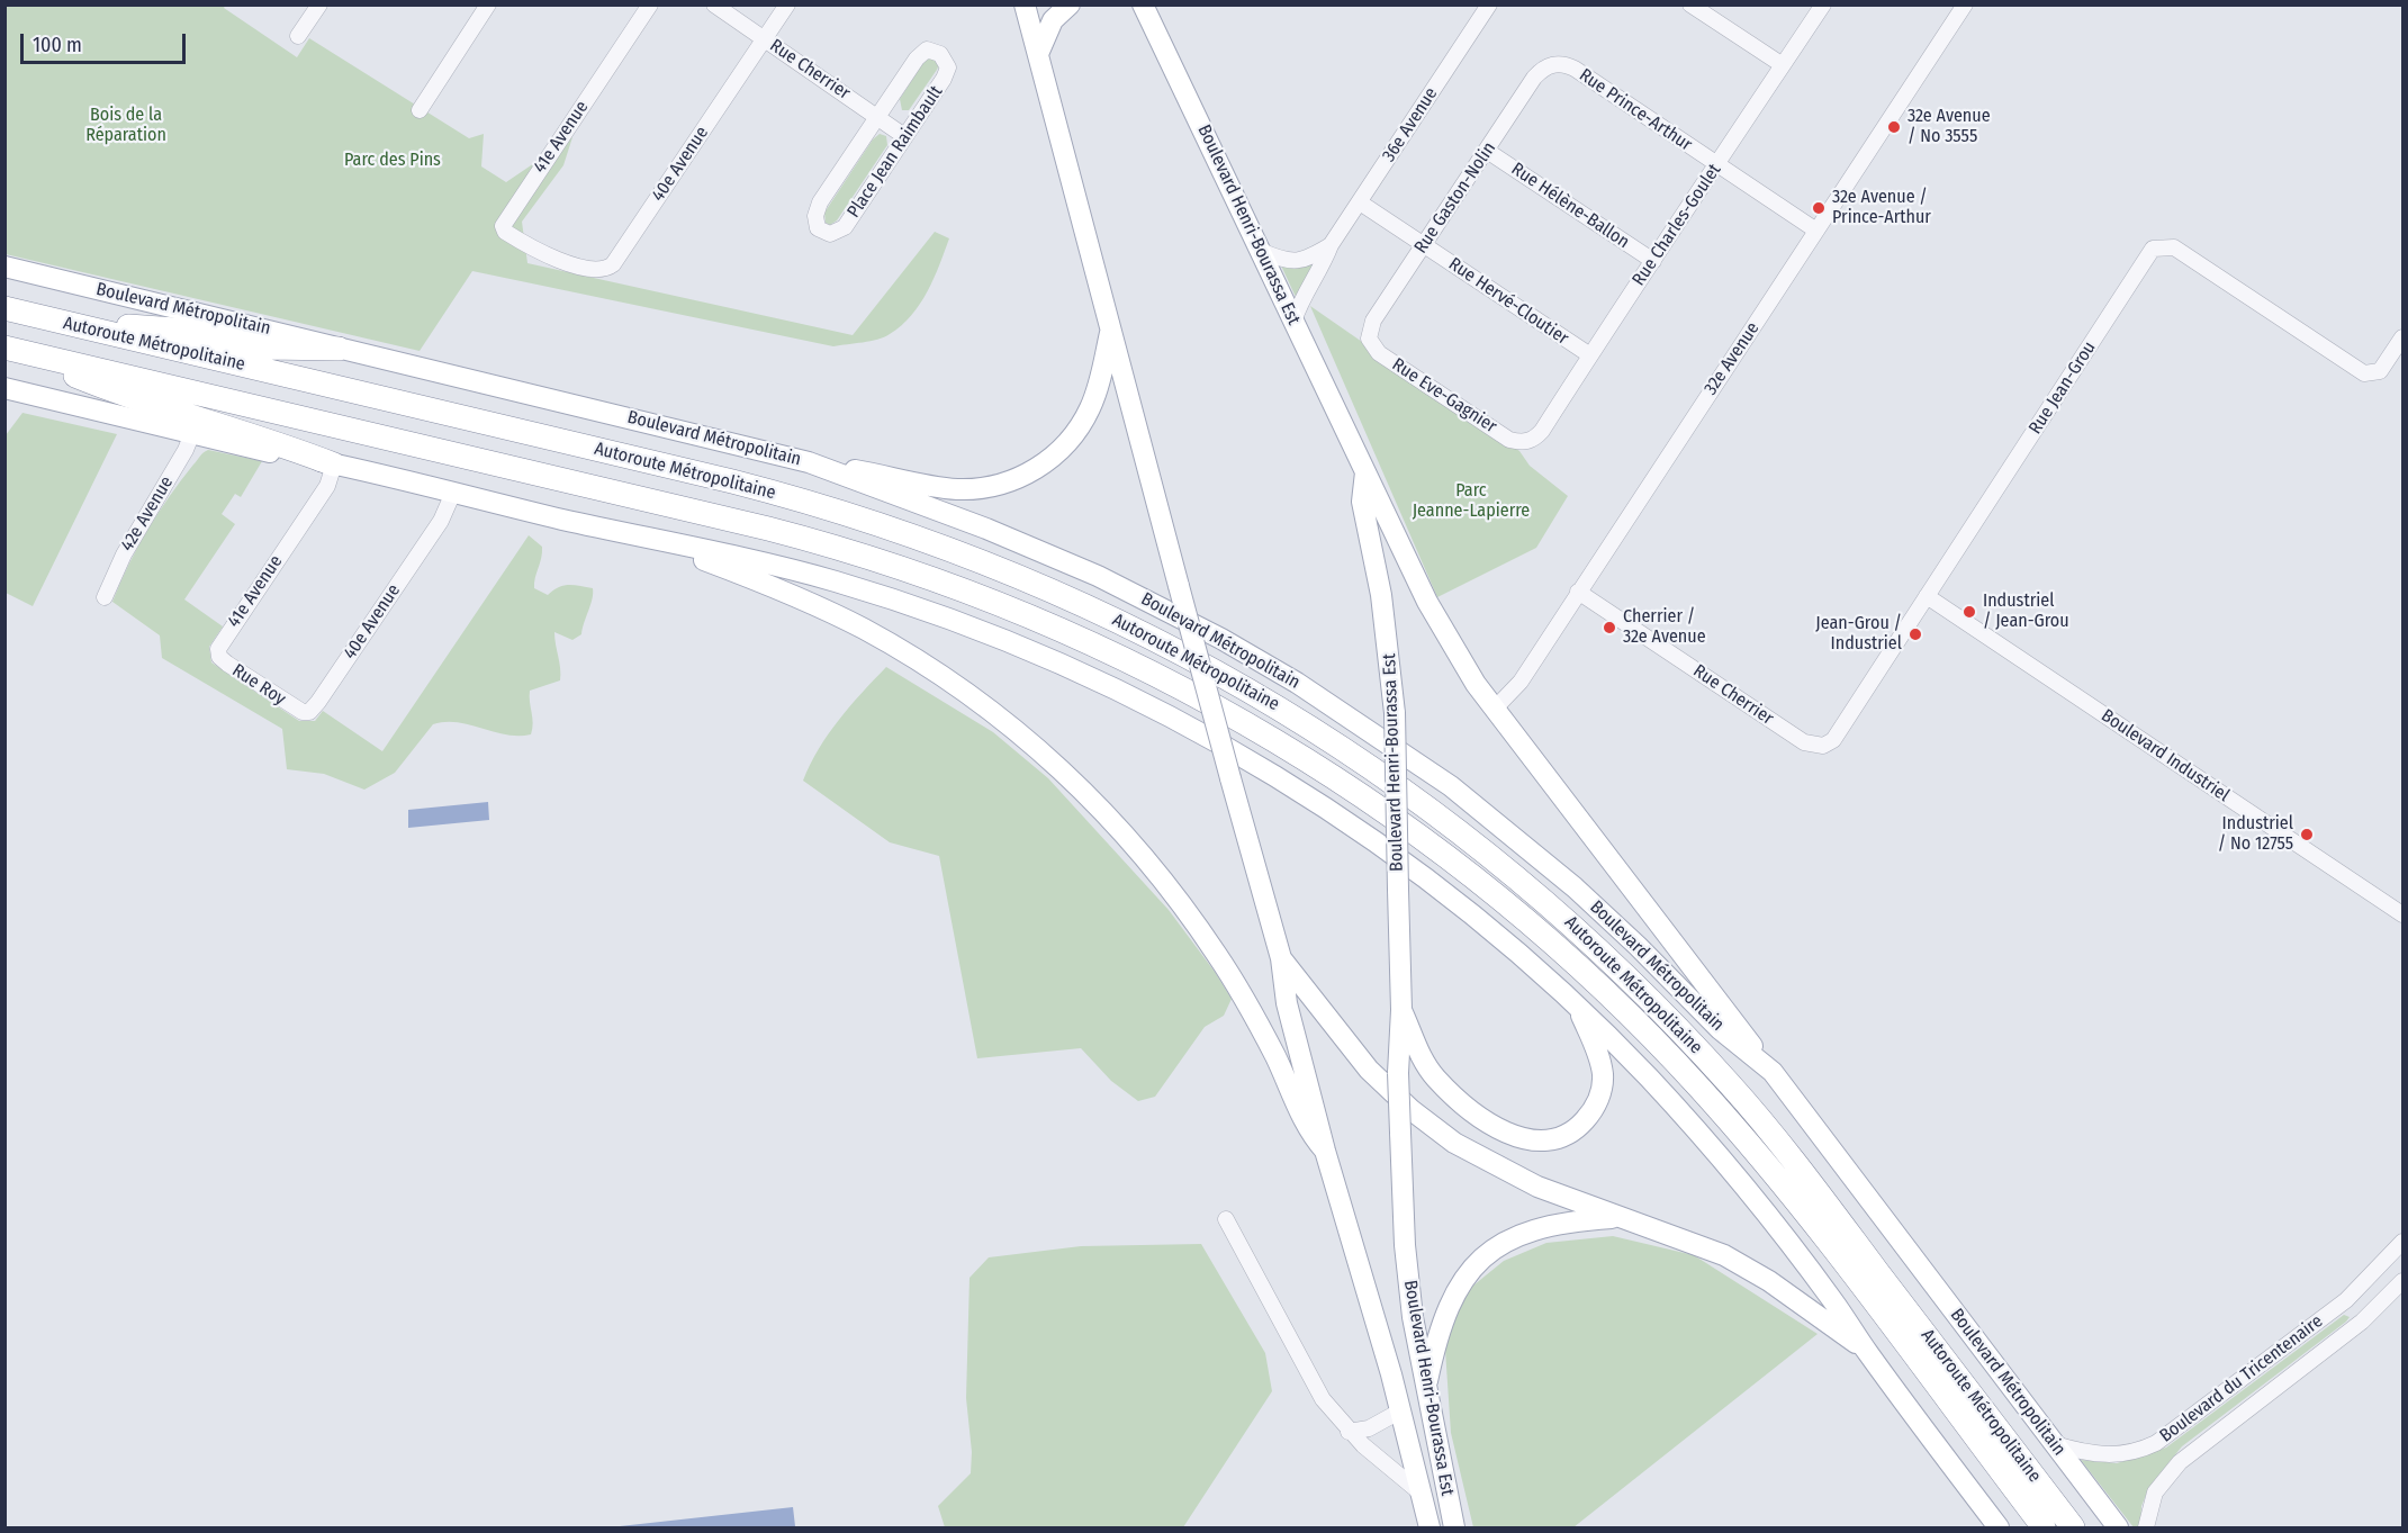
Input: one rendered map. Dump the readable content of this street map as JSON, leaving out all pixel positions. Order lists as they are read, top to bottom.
{
  "streets": {
    "highway": ["Autoroute Métropolitaine"],
    "main road": ["Boulevard Henri-Bourassa Est", "Boulevard Métropolitain"],
    "street": [
      "Rue Cherrier",
      "Rue Prince-Arthur",
      "36e Avenue",
      "41e Avenue",
      "Place Jean Raimbault",
      "40e Avenue",
      "Rue Gaston-Nolin",
      "Rue Hélène-Ballon",
      "Rue Charles-Goulet",
      "Rue Hervé-Cloutier",
      "32e Avenue",
      "Rue Jean-Grou",
      "Rue Eve-Gagnier",
      "42e Avenue",
      "Rue Roy",
      "Boulevard Industriel",
      "Boulevard du Tricentenaire"
    ]
  },
  "crossings": [
    ["Rue Cherrier", "Place Jean Raimbault"],
    ["Rue Cherrier", "40e Avenue"],
    ["Rue Cherrier", "32e Avenue"],
    ["Rue Cherrier", "Rue Jean-Grou"],
    ["Rue Prince-Arthur", "Rue Gaston-Nolin"],
    ["Rue Prince-Arthur", "Rue Charles-Goulet"],
    ["Rue Prince-Arthur", "32e Avenue"],
    ["36e Avenue", "Boulevard Henri-Bourassa Est"],
    ["36e Avenue", "Rue Hervé-Cloutier"],
    ["41e Avenue", "40e Avenue"],
    ["41e Avenue", "Rue Roy"],
    ["40e Avenue", "Rue Roy"],
    ["Rue Gaston-Nolin", "Rue Hélène-Ballon"],
    ["Rue Gaston-Nolin", "Rue Hervé-Cloutier"],
    ["Rue Gaston-Nolin", "Rue Eve-Gagnier"],
    ["Rue Hélène-Ballon", "Rue Charles-Goulet"],
    ["Rue Charles-Goulet", "Rue Hervé-Cloutier"],
    ["Rue Charles-Goulet", "Rue Eve-Gagnier"],
    ["Boulevard Métropolitain", "Boulevard du Tricentenaire"],
    ["Rue Jean-Grou", "Boulevard Industriel"]
  ],
  "parks": ["Bois de la Réparation", "Parc des Pins", "Parc Jeanne-Lapierre"],
  "places": [
    "32e Avenue / No 3555",
    "32e Avenue / Prince-Arthur",
    "Industriel / Jean-Grou",
    "Cherrier / 32e Avenue",
    "Jean-Grou / Industriel",
    "Industriel / No 12755"
  ],
  "scale_bar": "100 m"
}
